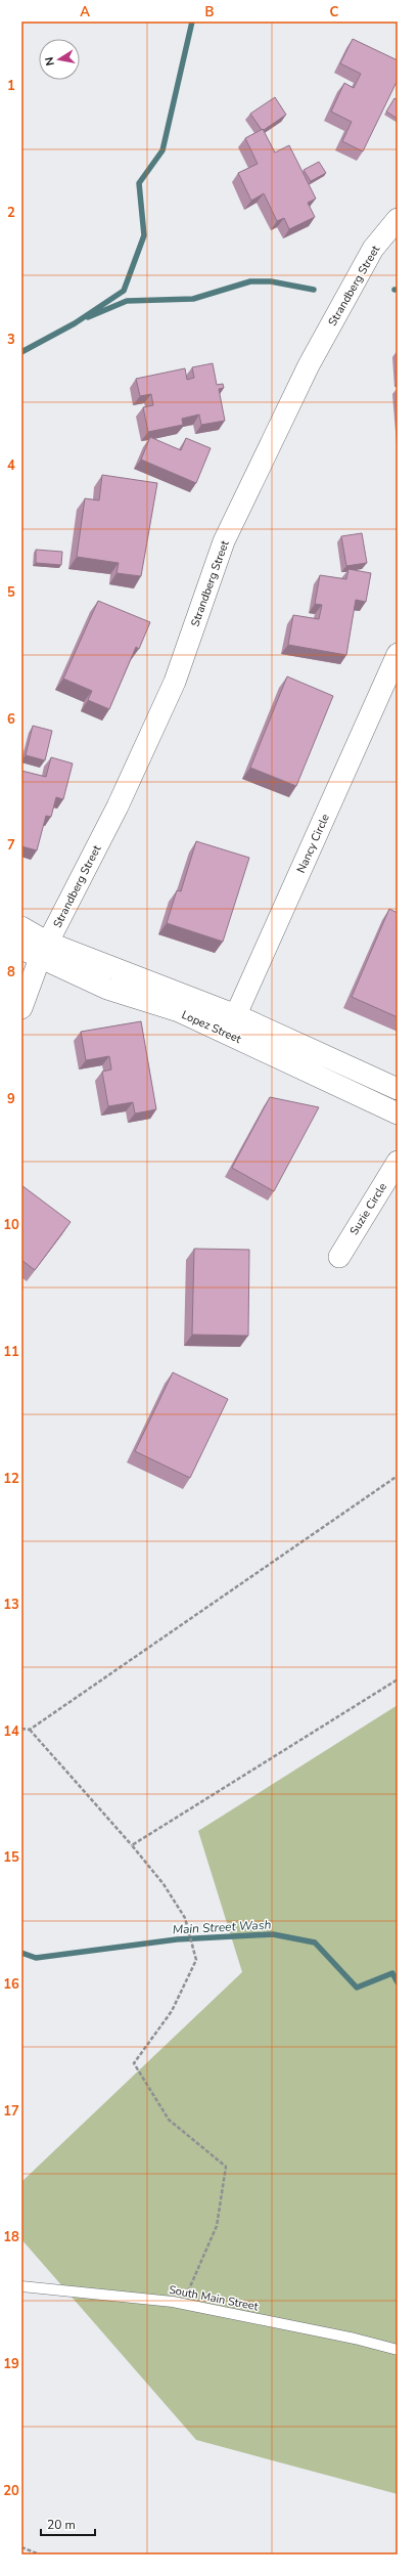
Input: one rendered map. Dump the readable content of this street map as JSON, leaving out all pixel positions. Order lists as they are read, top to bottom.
{
  "streets": {
    "street": [
      "Strandberg Street",
      "Nancy Circle",
      "Lopez Street",
      "Suzie Circle"
    ],
    "lane": ["South Main Street"]
  },
  "crossings": [
    ["Strandberg Street", "Lopez Street"],
    ["Nancy Circle", "Lopez Street"]
  ],
  "water": ["Main Street Wash"],
  "scale_bar": "20 m",
  "north": "left",
  "grid": {
    "columns": ["A", "B", "C"],
    "rows": [
      "1",
      "2",
      "3",
      "4",
      "5",
      "6",
      "7",
      "8",
      "9",
      "10",
      "11",
      "12",
      "13",
      "14",
      "15",
      "16",
      "17",
      "18",
      "19",
      "20"
    ]
  }
}
